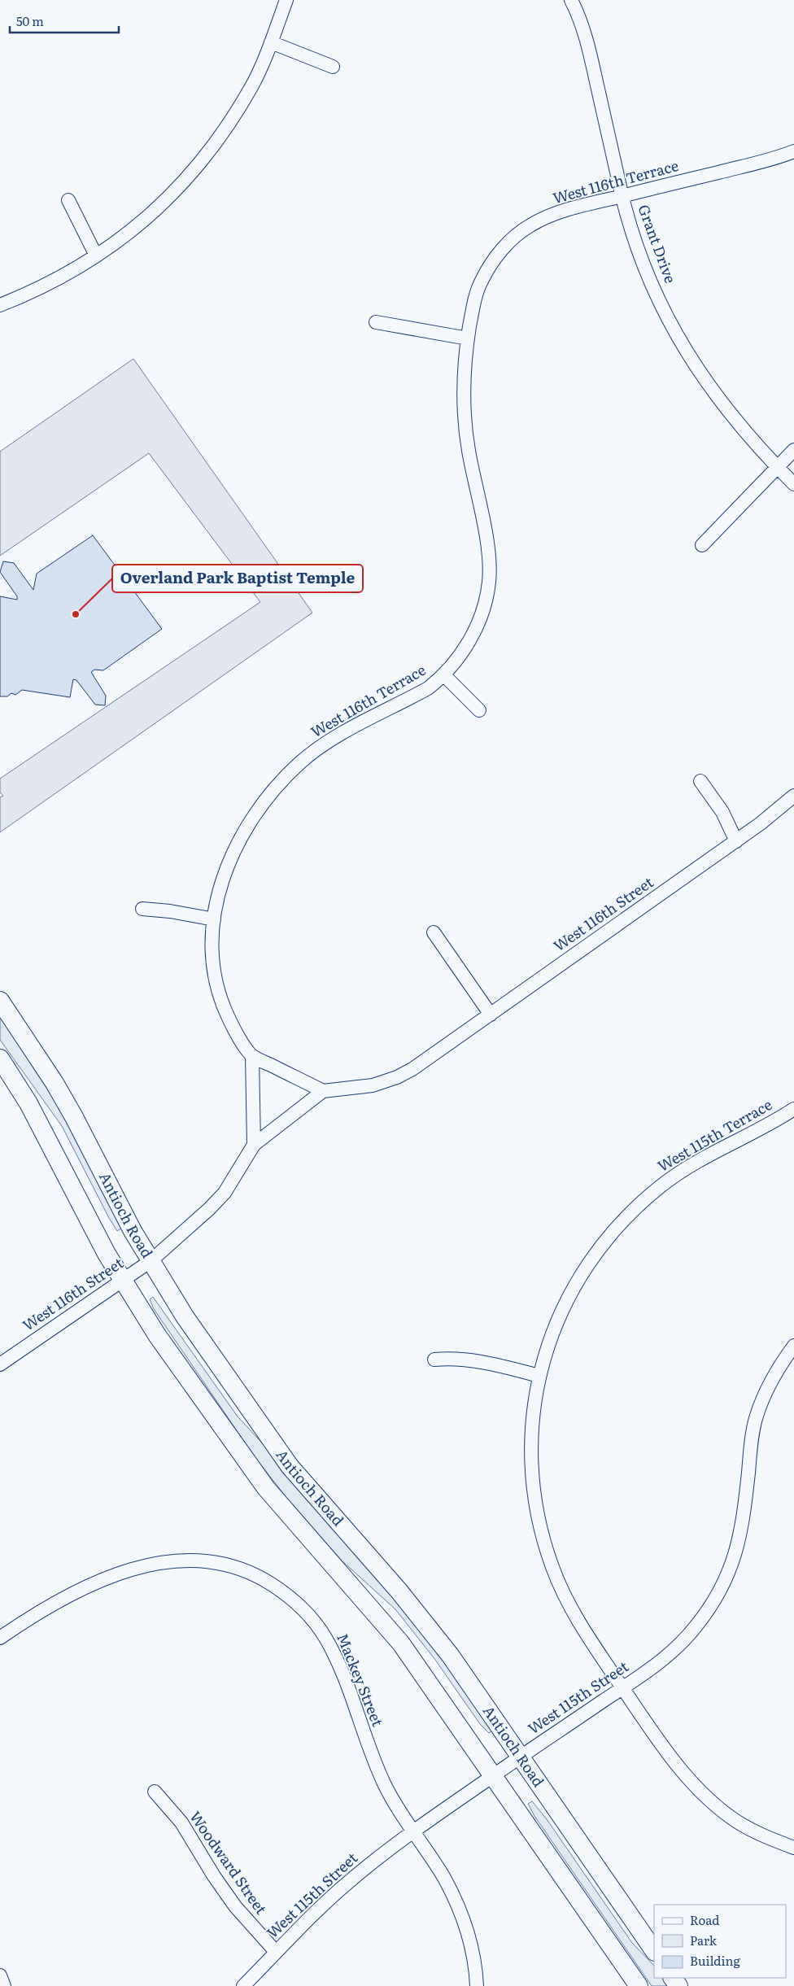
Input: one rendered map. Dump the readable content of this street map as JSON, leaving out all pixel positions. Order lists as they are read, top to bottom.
{
  "streets": {
    "main road": ["Antioch Road"],
    "street": [
      "West 116th Terrace",
      "Grant Drive",
      "West 116th Street",
      "West 115th Terrace",
      "Mackey Street",
      "West 115th Street",
      "Woodward Street"
    ]
  },
  "crossings": [
    ["West 116th Terrace", "Grant Drive"],
    ["West 116th Terrace", "West 116th Street"],
    ["West 116th Street", "Antioch Road"],
    ["West 115th Terrace", "West 115th Street"],
    ["Antioch Road", "West 115th Street"],
    ["Mackey Street", "West 115th Street"],
    ["West 115th Street", "Woodward Street"]
  ],
  "places": ["Overland Park Baptist Temple"],
  "legend": ["Road", "Park", "Building"],
  "scale_bar": "50 m"
}
